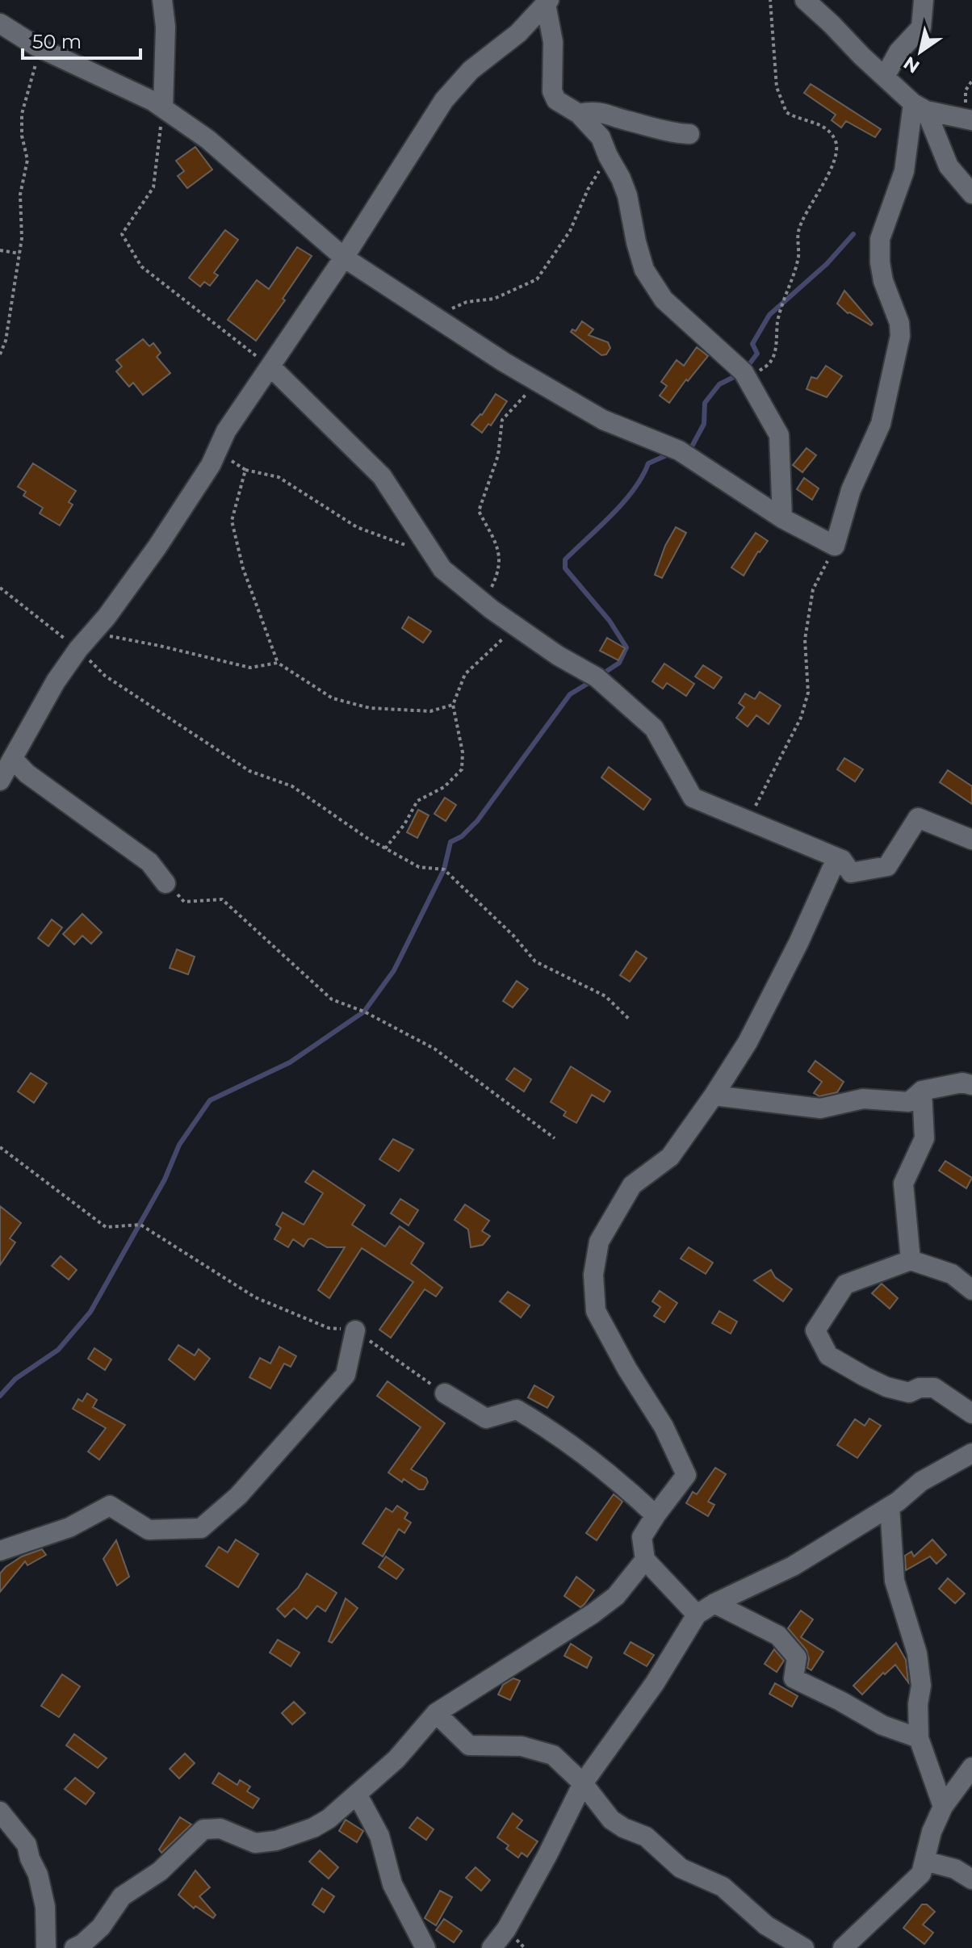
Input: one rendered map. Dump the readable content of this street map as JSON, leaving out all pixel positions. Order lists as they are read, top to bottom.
{
  "scale_bar": "50 m",
  "north": "bottom left"
}
